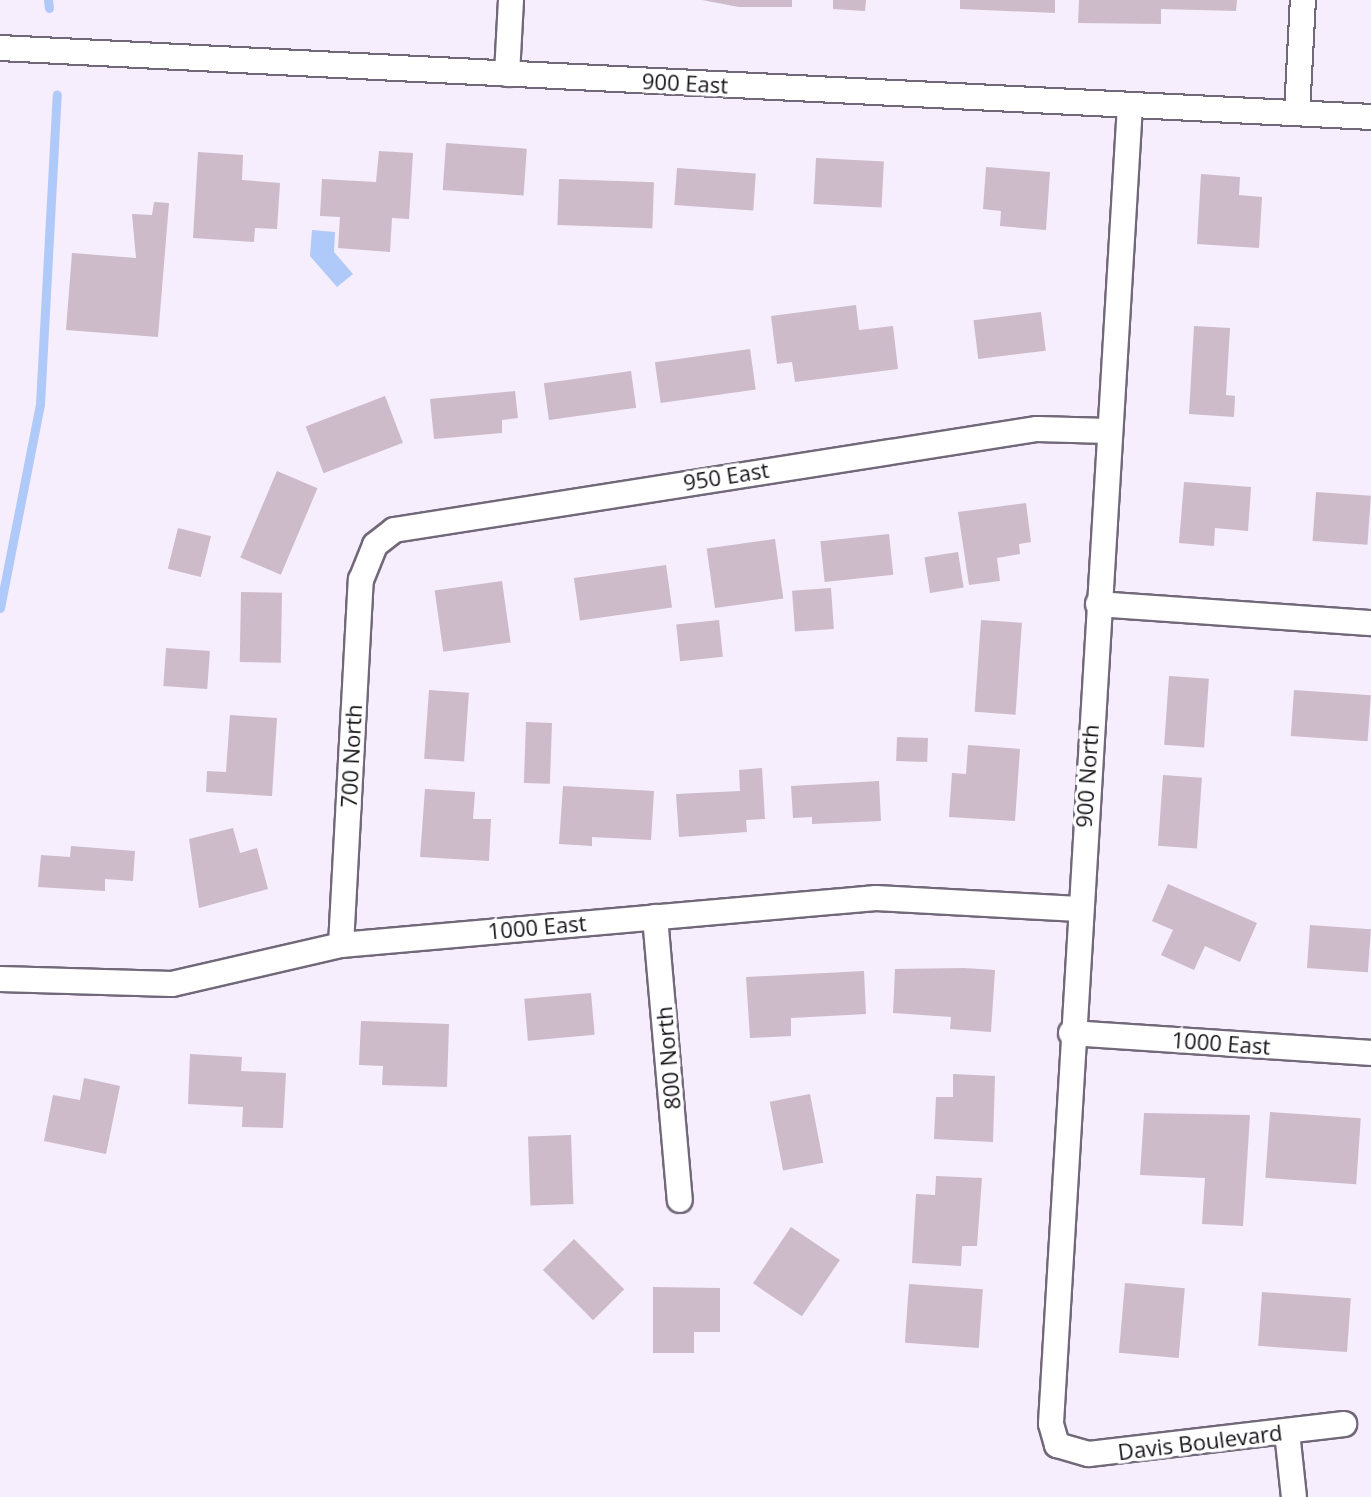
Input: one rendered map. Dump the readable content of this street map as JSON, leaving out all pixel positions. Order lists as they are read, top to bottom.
{
  "streets": {
    "street": [
      "900 East",
      "950 East",
      "700 North",
      "900 North",
      "1000 East",
      "800 North",
      "Davis Boulevard"
    ]
  },
  "crossings": [
    ["900 East", "900 North"],
    ["950 East", "700 North"],
    ["950 East", "900 North"],
    ["700 North", "1000 East"],
    ["900 North", "1000 East"],
    ["900 North", "Davis Boulevard"],
    ["1000 East", "800 North"]
  ]
}
